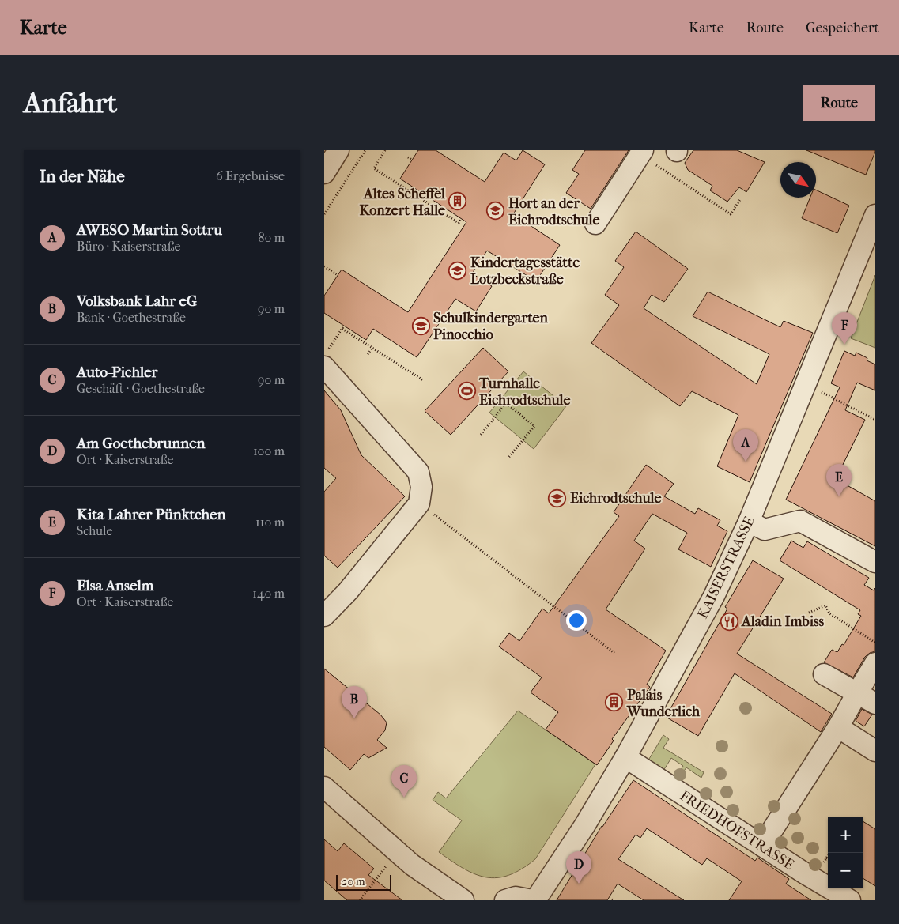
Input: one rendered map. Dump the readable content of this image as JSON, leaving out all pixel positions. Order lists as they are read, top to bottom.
{
  "streets": {
    "street": ["KAISERSTRASSE", "FRIEDHOFSTRASSE"]
  },
  "crossings": [
    ["KAISERSTRASSE", "FRIEDHOFSTRASSE"]
  ],
  "places": {
    "building": ["Altes Scheffel Konzert Halle", "Palais Wunderlich"],
    "school or university": [
      "Hort an der Eichrodtschule",
      "Kindertagesstätte Lotzbeckstraße",
      "Schulkindergarten Pinocchio",
      "Eichrodtschule"
    ],
    "sports": ["Turnhalle Eichrodtschule"],
    "restaurant": ["Aladin Imbiss"]
  },
  "scale_bar": "20 m",
  "north": "bottom right",
  "page": {
    "header": "Karte",
    "nav": ["Karte", "Route", "Gespeichert"],
    "buttons": "Route",
    "title": "Anfahrt",
    "heading": ["In der Nähe", "6 Ergebnisse"],
    "list": [
      {
        "mark": "A",
        "name": "AWESO Martin Sottru",
        "note": "Büro · Kaiserstraße",
        "value": "80 m"
      },
      {
        "mark": "B",
        "name": "Volksbank Lahr eG",
        "note": "Bank · Goethestraße",
        "value": "90 m"
      },
      {
        "mark": "C",
        "name": "Auto-Pichler",
        "note": "Geschäft · Goethestraße",
        "value": "90 m"
      },
      {
        "mark": "D",
        "name": "Am Goethebrunnen",
        "note": "Ort · Kaiserstraße",
        "value": "100 m"
      },
      {
        "mark": "E",
        "name": "Kita Lahrer Pünktchen",
        "note": "Schule",
        "value": "110 m"
      },
      {
        "mark": "F",
        "name": "Elsa Anselm",
        "note": "Ort · Kaiserstraße",
        "value": "140 m"
      }
    ],
    "pins": [
      "F",
      "A",
      "E",
      "B",
      "C",
      "D"
    ],
    "map_buttons": ["+", "−"],
    "scale": "20 m"
  }
}
